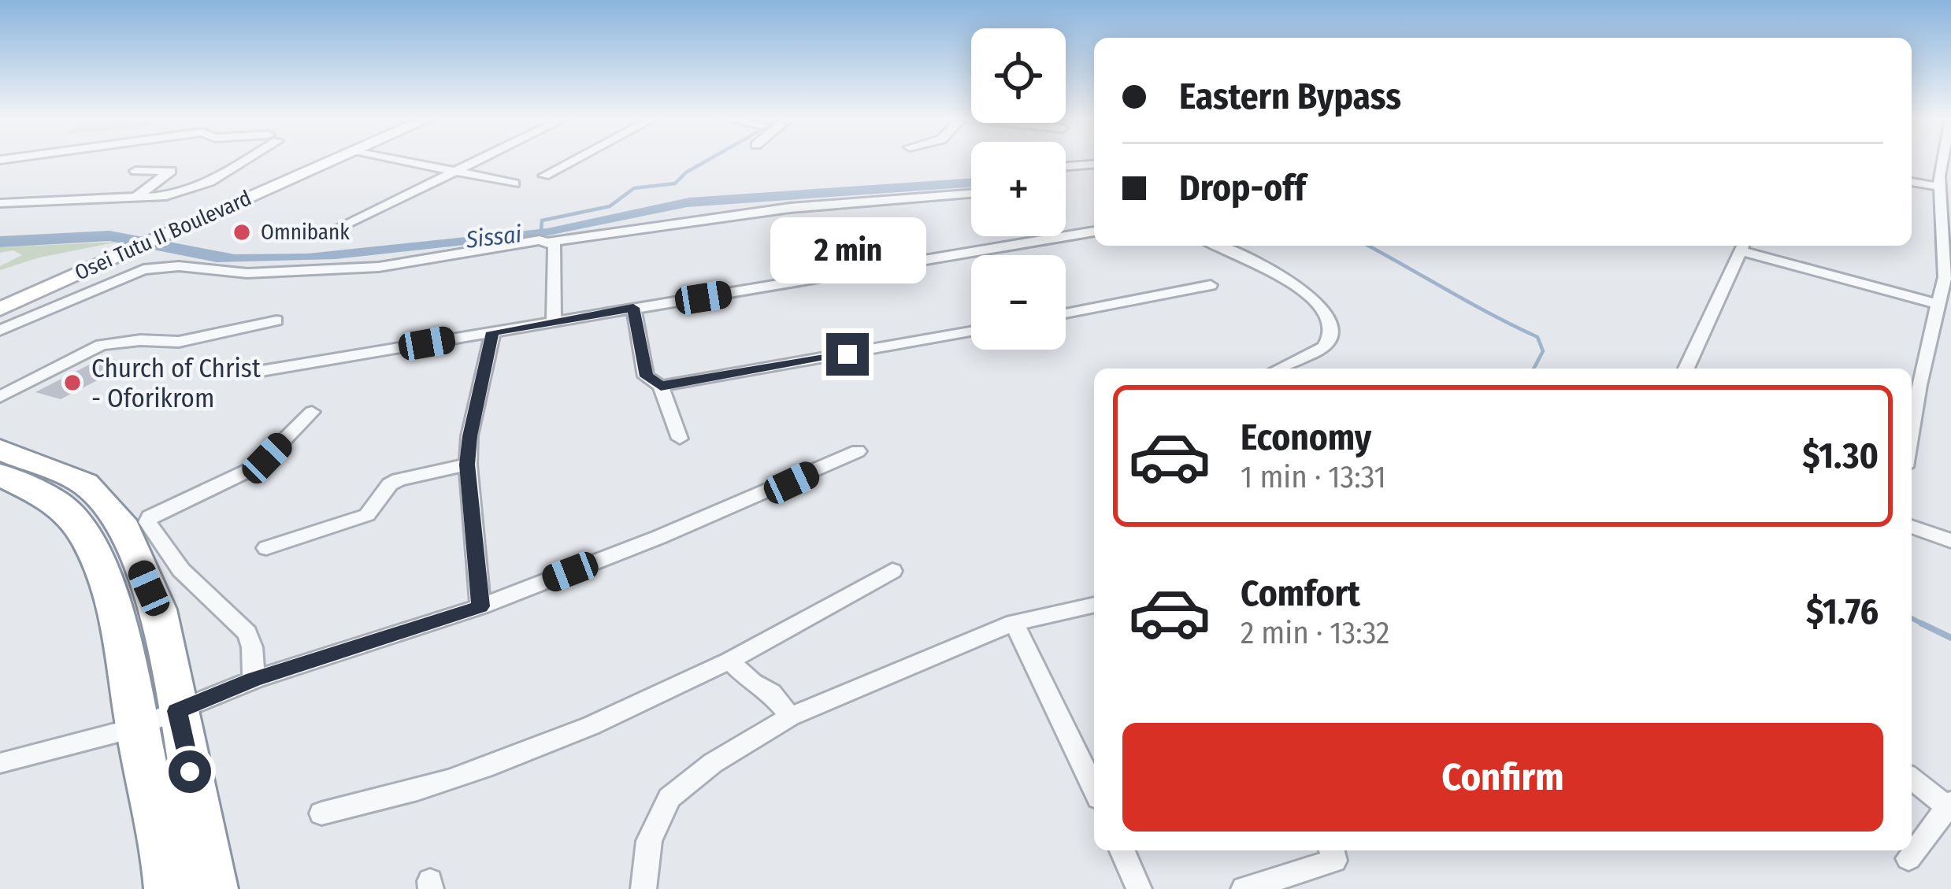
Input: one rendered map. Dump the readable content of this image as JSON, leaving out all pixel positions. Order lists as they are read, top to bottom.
{
  "streets": {
    "main road": ["Osei Tutu II Boulevard"]
  },
  "water": ["Sissai"],
  "places": ["Omnibank", "Church of Christ - Oforikrom"],
  "page": {
    "map_buttons": ["+", "−"],
    "banner": ["Eastern Bypass", "Drop-off"],
    "bubble": "2 min",
    "list": [
      {
        "name": "Economy",
        "note": "1 min · 13:31",
        "value": "$1.30"
      },
      {
        "name": "Comfort",
        "note": "2 min · 13:32",
        "value": "$1.76"
      }
    ],
    "buttons": "Confirm"
  }
}
